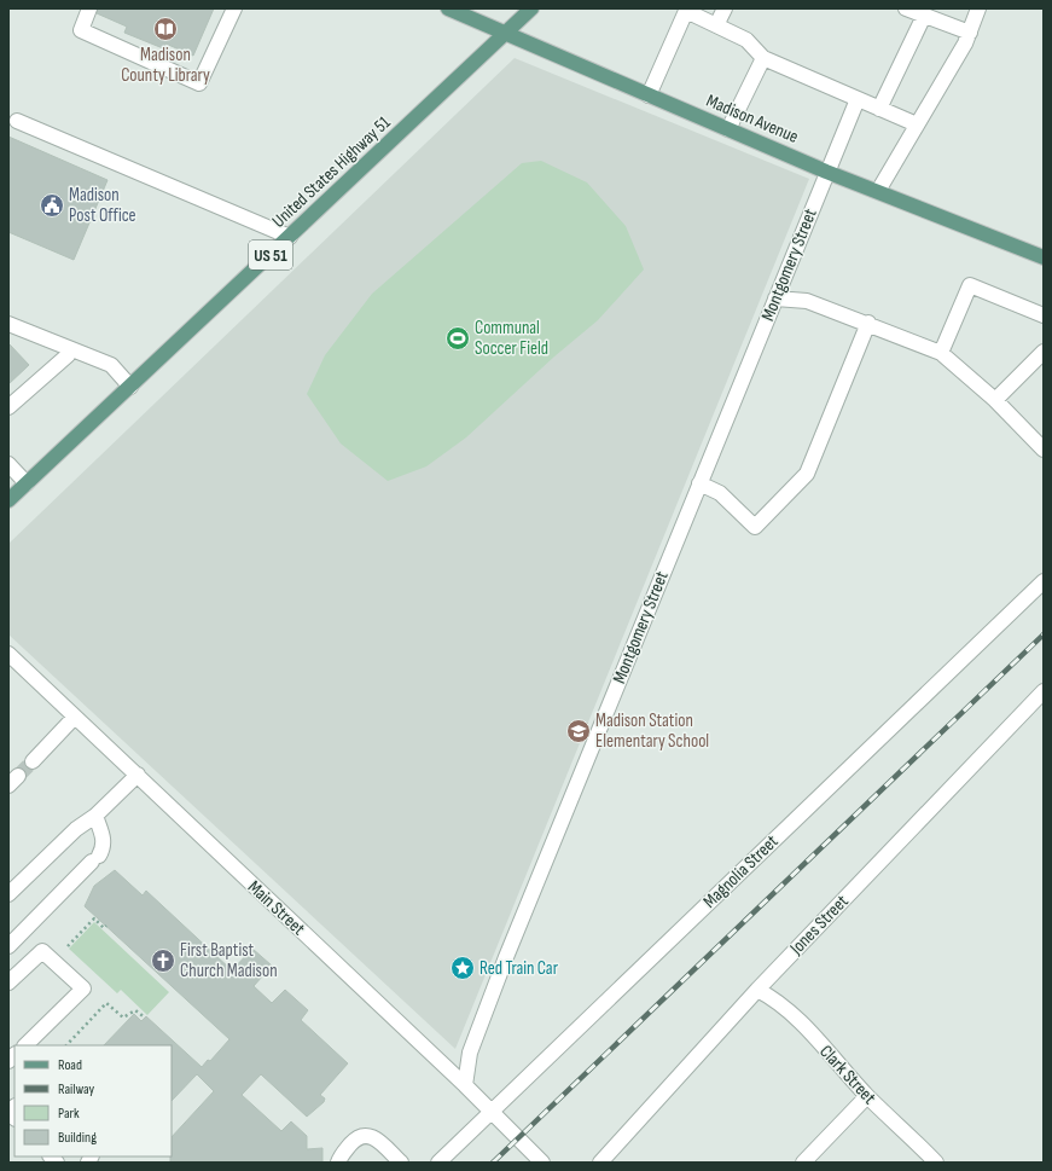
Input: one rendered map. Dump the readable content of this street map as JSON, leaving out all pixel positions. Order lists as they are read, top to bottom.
{
  "streets": {
    "main road": ["Madison Avenue", "United States Highway 51", "US 51"],
    "street": [
      "Montgomery Street",
      "Magnolia Street",
      "Main Street",
      "Jones Street",
      "Clark Street"
    ]
  },
  "crossings": [
    ["Madison Avenue", "United States Highway 51"],
    ["Madison Avenue", "Montgomery Street"],
    ["Montgomery Street", "Main Street"],
    ["Magnolia Street", "Main Street"],
    ["Jones Street", "Clark Street"]
  ],
  "places": {
    "library": ["Madison County Library"],
    "public building": ["Madison Post Office"],
    "sports": ["Communal Soccer Field"],
    "school or university": ["Madison Station Elementary School"],
    "church": ["First Baptist Church Madison"],
    "place": ["Red Train Car"]
  },
  "legend": [
    "Road",
    "Railway",
    "Park",
    "Building"
  ]
}
